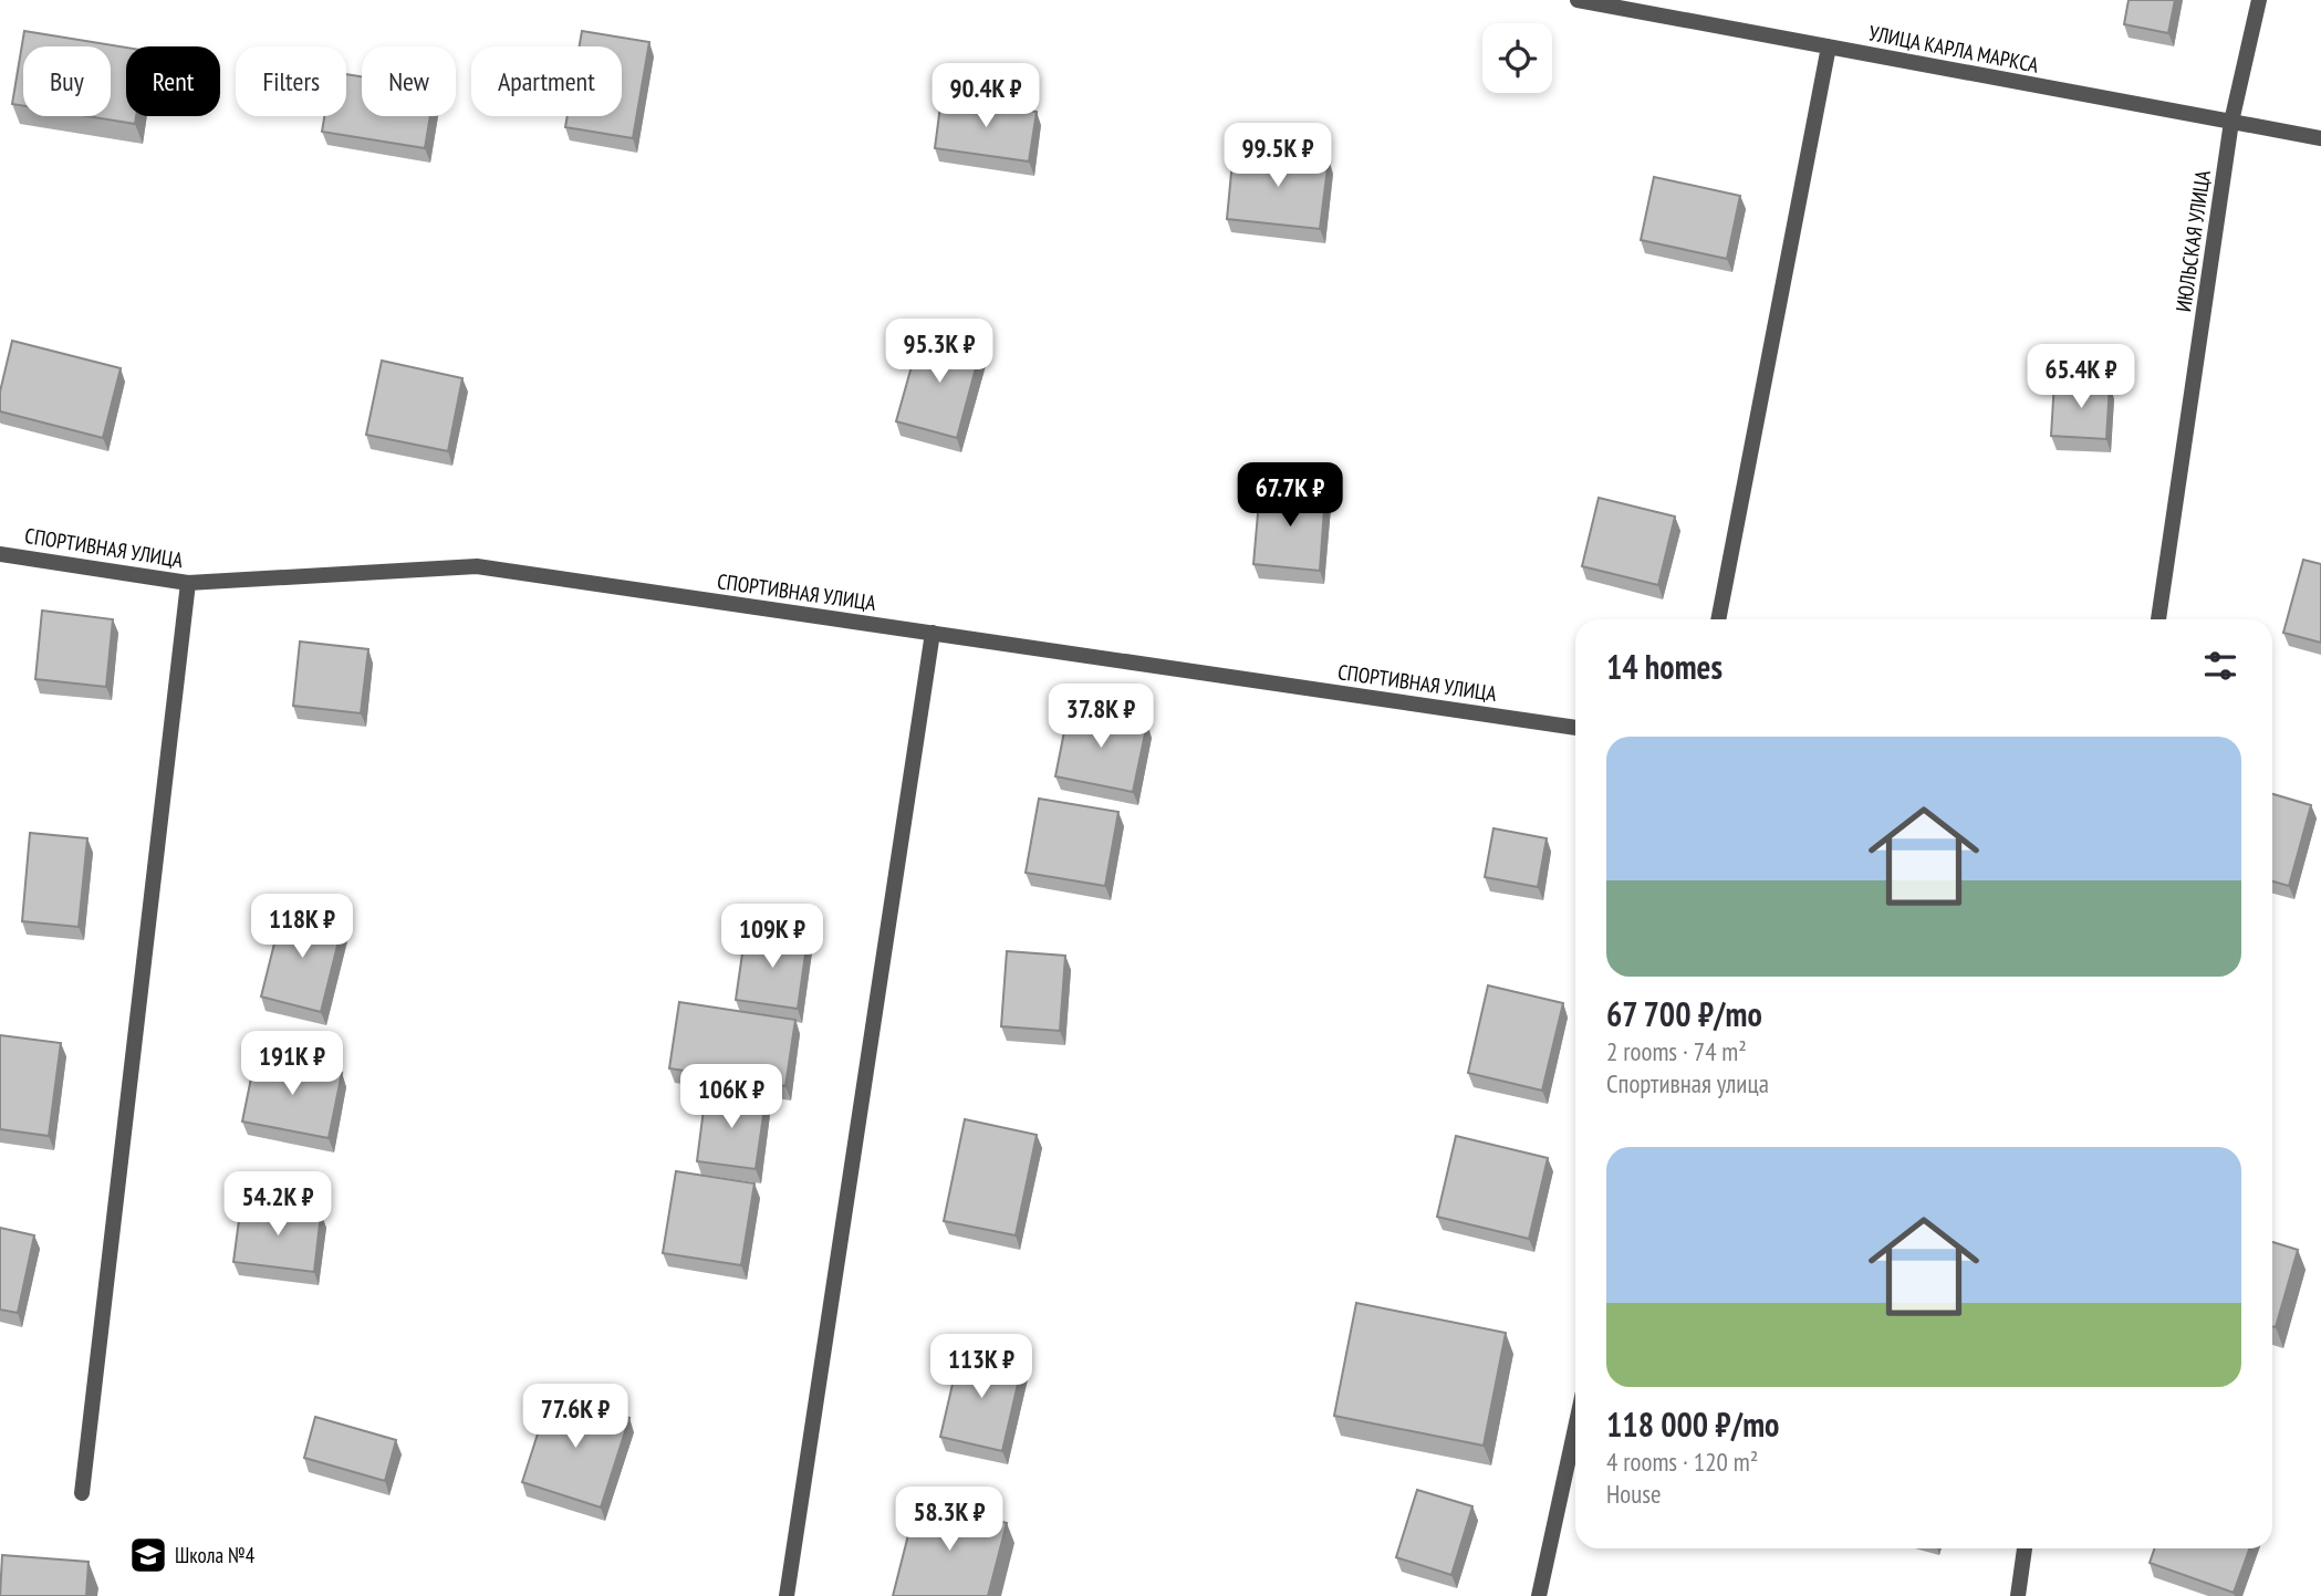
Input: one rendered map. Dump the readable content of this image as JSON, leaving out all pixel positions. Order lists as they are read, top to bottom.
{
  "streets": {
    "street": ["УЛИЦА КАРЛА МАРКСА", "ИЮЛЬСКАЯ УЛИЦА", "СПОРТИВНАЯ УЛИЦА"]
  },
  "crossings": [
    ["УЛИЦА КАРЛА МАРКСА", "ИЮЛЬСКАЯ УЛИЦА"]
  ],
  "places": {
    "school or university": ["Школа №4"]
  },
  "page": {
    "chip": [
      "Buy",
      "Rent",
      "Filters",
      "New",
      "Apartment"
    ],
    "price": [
      "90.4K ₽",
      "99.5K ₽",
      "95.3K ₽",
      "65.4K ₽",
      "67.7K ₽",
      "37.8K ₽",
      "118K ₽",
      "109K ₽",
      "191K ₽",
      "106K ₽",
      "54.2K ₽",
      "113K ₽",
      "77.6K ₽",
      "58.3K ₽"
    ],
    "heading": "14 homes",
    "list": [
      {
        "name": "67 700 ₽/mo",
        "note": "2 rooms · 74 m² · Спортивная улица"
      },
      {
        "name": "118 000 ₽/mo",
        "note": "4 rooms · 120 m² · House"
      }
    ]
  }
}
